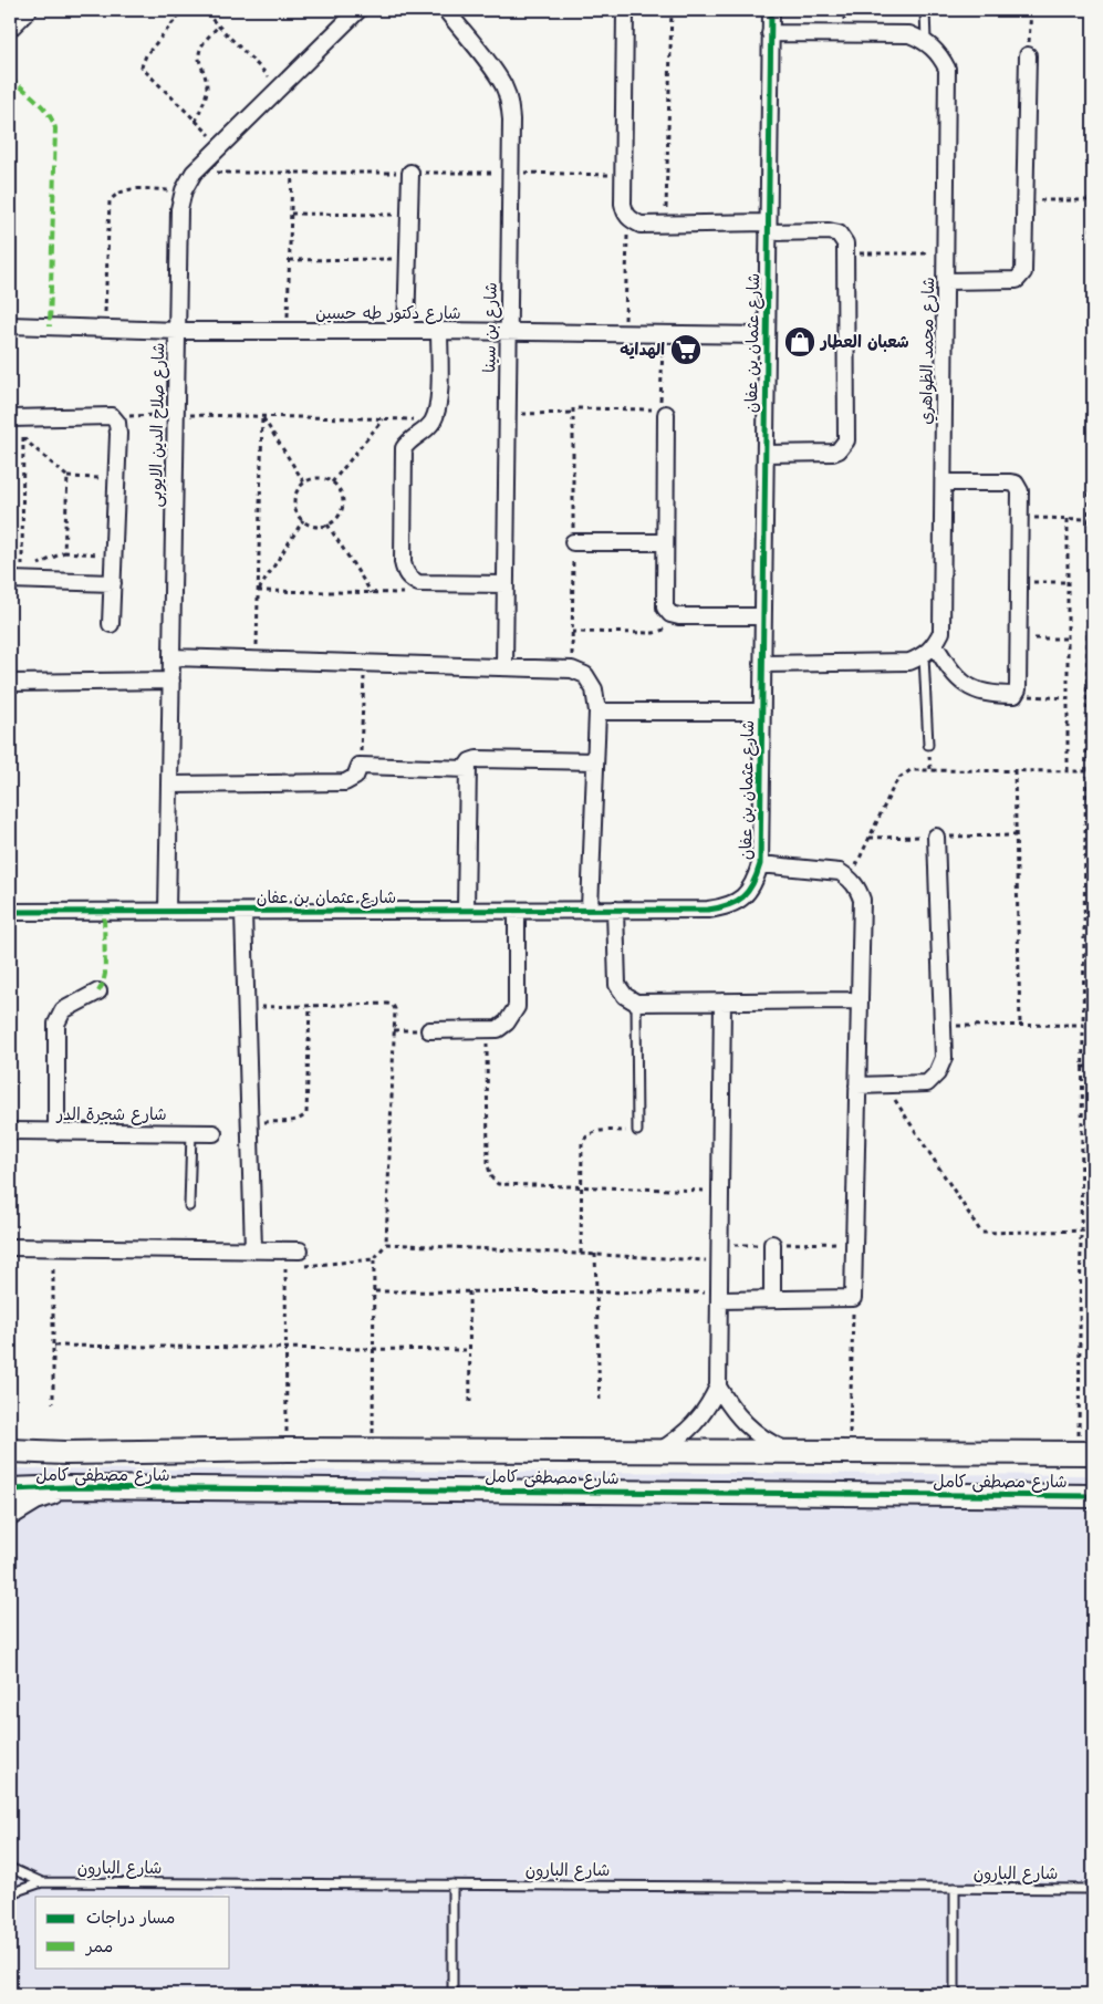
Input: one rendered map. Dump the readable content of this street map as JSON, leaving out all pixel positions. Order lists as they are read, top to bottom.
{
  "streets": {
    "street": [
      "شارع دكتور طه حسين",
      "شارع بن سينا",
      "شارع عثمان بن عفان",
      "شارع محمد الظواهري",
      "شارع صلاح الدين الايوبى",
      "شارع شجرة الدر",
      "شارع مصطفى كامل"
    ],
    "lane": ["شارع البارون"]
  },
  "crossings": [
    ["شارع دكتور طه حسين", "شارع بن سينا"],
    ["شارع دكتور طه حسين", "شارع عثمان بن عفان"],
    ["شارع دكتور طه حسين", "شارع صلاح الدين الايوبى"],
    ["شارع عثمان بن عفان", "شارع صلاح الدين الايوبى"]
  ],
  "places": {
    "shop": ["شعبان العطار"],
    "supermarket": ["الهدايه"]
  },
  "legend": ["مسار دراجات", "ممر"]
}
